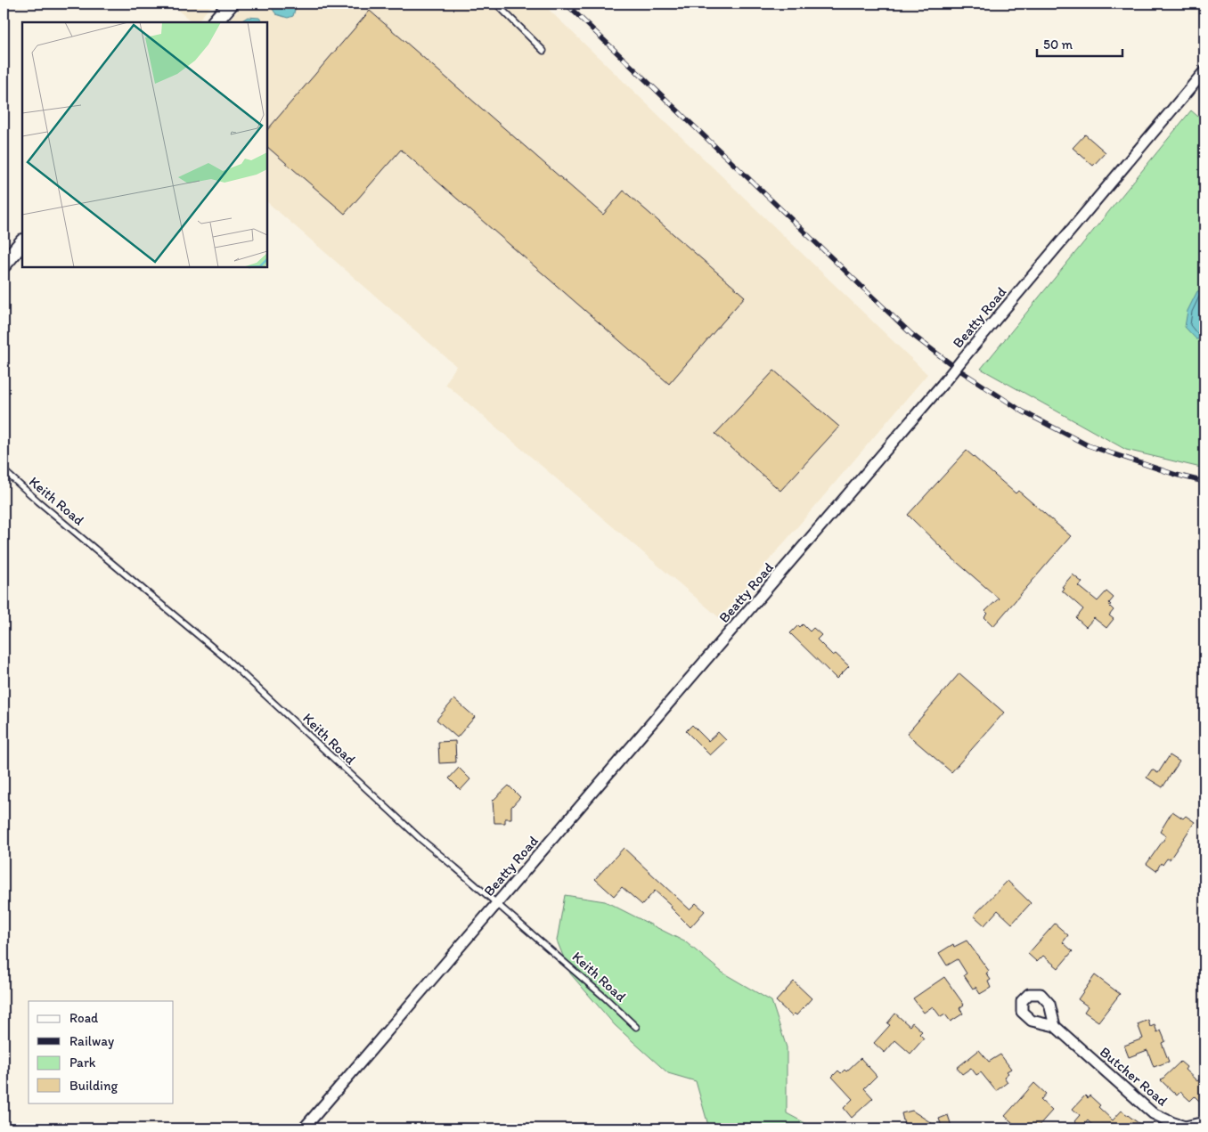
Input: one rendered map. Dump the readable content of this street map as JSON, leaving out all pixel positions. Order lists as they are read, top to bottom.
{
  "streets": {
    "street": ["Beatty Road", "Butcher Road"],
    "lane": ["Keith Road"]
  },
  "crossings": [
    ["Beatty Road", "Keith Road"]
  ],
  "legend": [
    "Road",
    "Railway",
    "Park",
    "Building"
  ],
  "scale_bar": "50 m"
}
